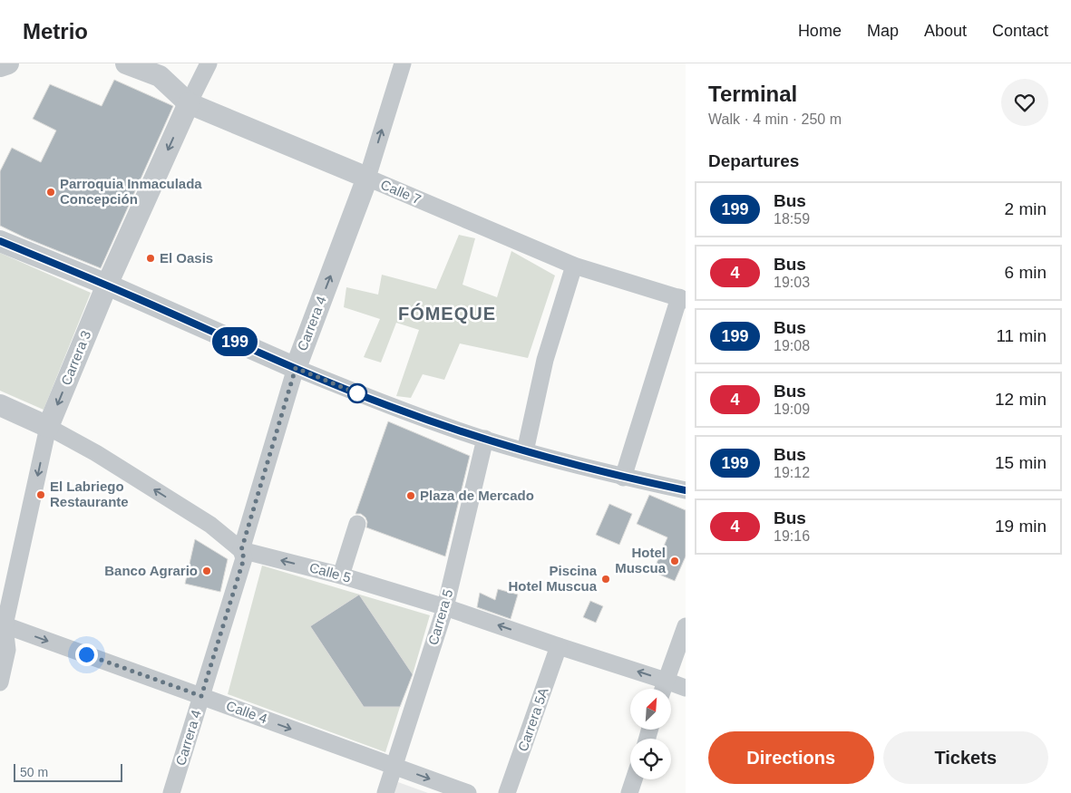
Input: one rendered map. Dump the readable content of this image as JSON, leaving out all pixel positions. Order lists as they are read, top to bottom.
{
  "streets": {
    "street": [
      "Calle 7",
      "Carrera 4",
      "Carrera 3",
      "Calle 5",
      "Carrera 5",
      "Calle 4",
      "Carrera 5A"
    ]
  },
  "crossings": [
    ["Calle 7", "Carrera 4"],
    ["Calle 7", "Carrera 3"],
    ["Carrera 4", "Calle 5"],
    ["Carrera 4", "Calle 4"],
    ["Carrera 3", "Calle 5"],
    ["Carrera 3", "Calle 4"],
    ["Calle 5", "Carrera 5"],
    ["Calle 5", "Carrera 5A"],
    ["Carrera 5", "Calle 4"]
  ],
  "one_way": [
    "Carrera 4",
    "Carrera 3",
    "Calle 5",
    "Calle 4"
  ],
  "districts": ["FÓMEQUE"],
  "places": [
    "Parroquia Inmaculada Concepción",
    "El Oasis",
    "El Labriego Restaurante",
    "Plaza de Mercado",
    "Hotel Muscua",
    "Banco Agrario",
    "Piscina Hotel Muscua"
  ],
  "lines": ["bus line 199"],
  "scale_bar": "50 m",
  "north": "top right",
  "page": {
    "header": "Metrio",
    "nav": [
      "Home",
      "Map",
      "About",
      "Contact"
    ],
    "on_map": "199",
    "heading": [
      ["Terminal", "Walk · 4 min · 250 m"],
      "Departures"
    ],
    "list": [
      {
        "mark": "199",
        "name": "Bus",
        "note": "18:59",
        "value": "2 min"
      },
      {
        "mark": "4",
        "name": "Bus",
        "note": "19:03",
        "value": "6 min"
      },
      {
        "mark": "199",
        "name": "Bus",
        "note": "19:08",
        "value": "11 min"
      },
      {
        "mark": "4",
        "name": "Bus",
        "note": "19:09",
        "value": "12 min"
      },
      {
        "mark": "199",
        "name": "Bus",
        "note": "19:12",
        "value": "15 min"
      },
      {
        "mark": "4",
        "name": "Bus",
        "note": "19:16",
        "value": "19 min"
      }
    ],
    "buttons": ["Directions", "Tickets"],
    "scale": "50 m"
  }
}
